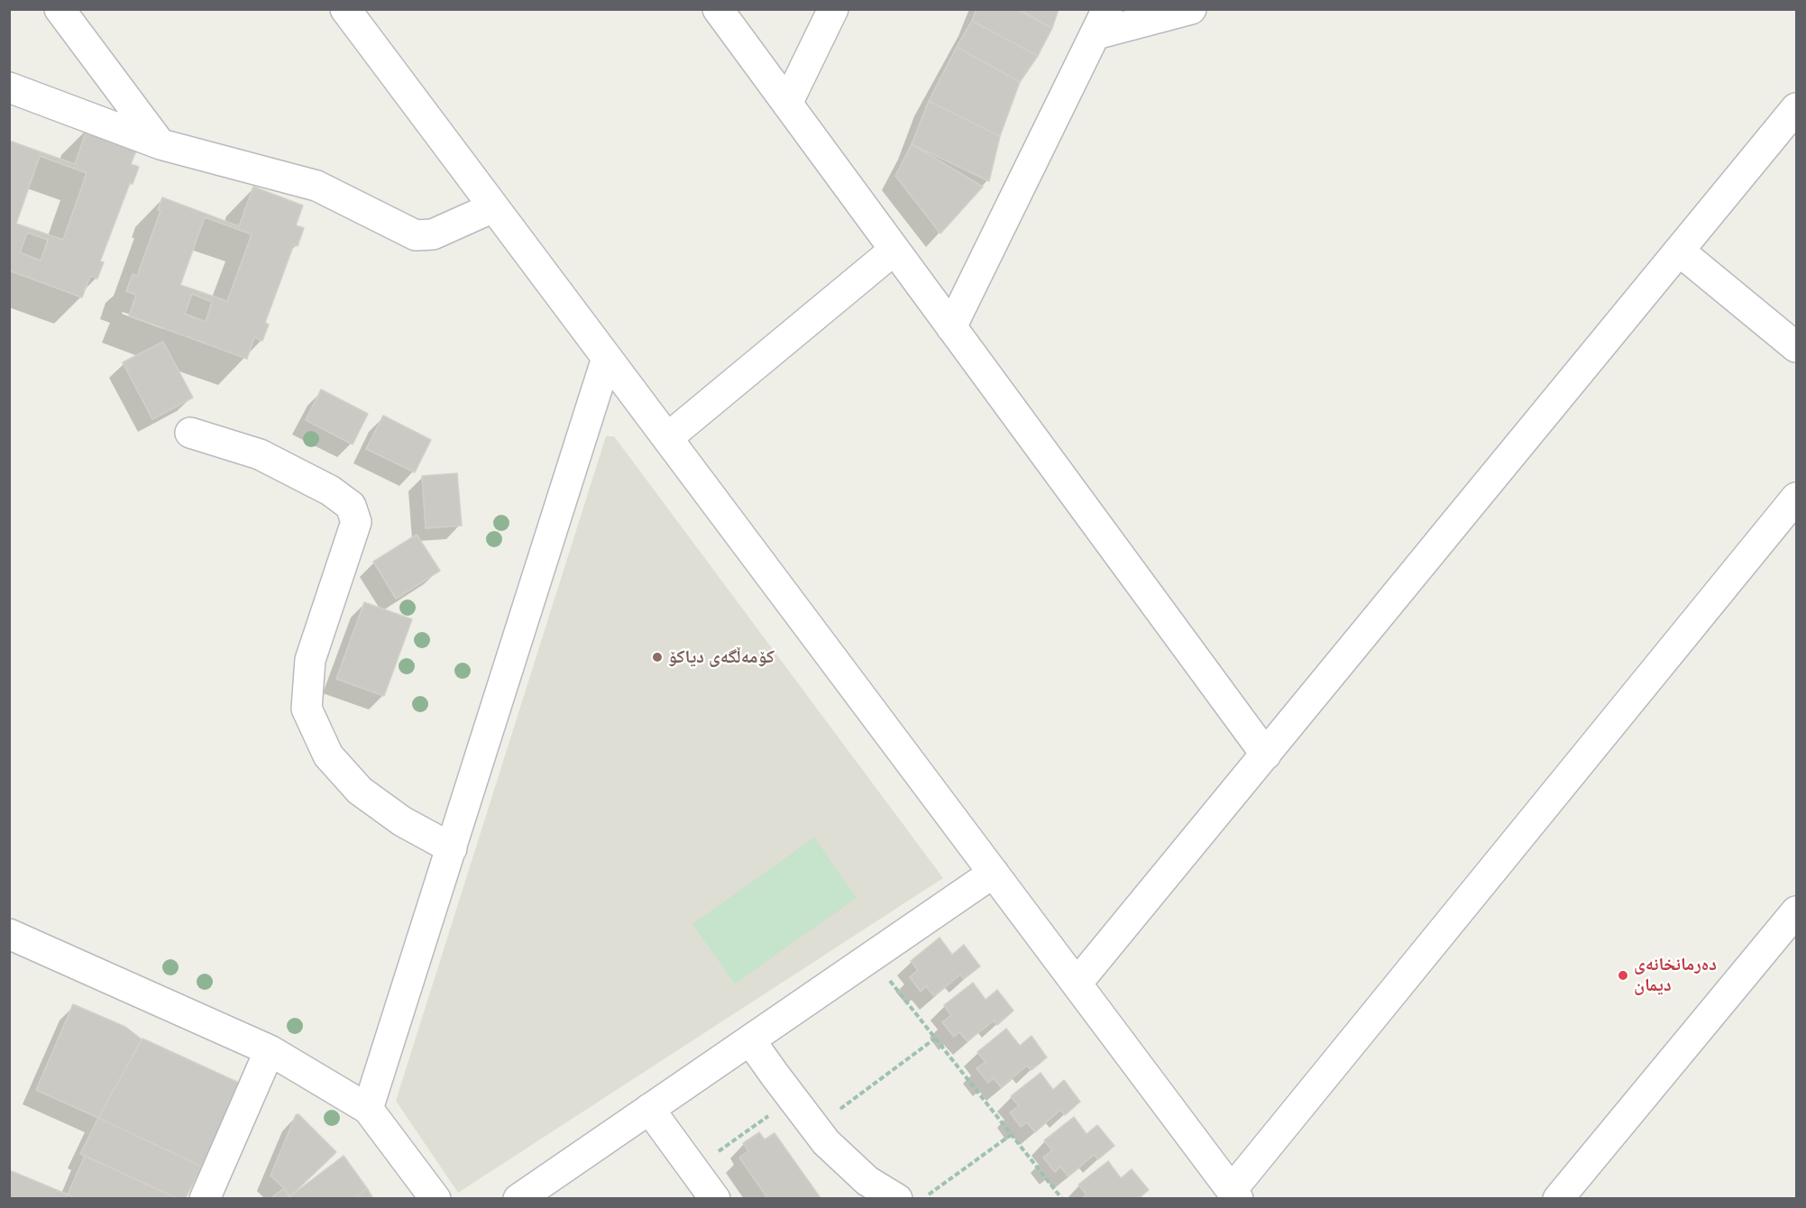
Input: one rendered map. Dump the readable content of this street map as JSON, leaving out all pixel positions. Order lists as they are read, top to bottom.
{
  "places": ["کۆمەڵگەی دیاکۆ", "دەرمانخانەی دیمان"]
}
